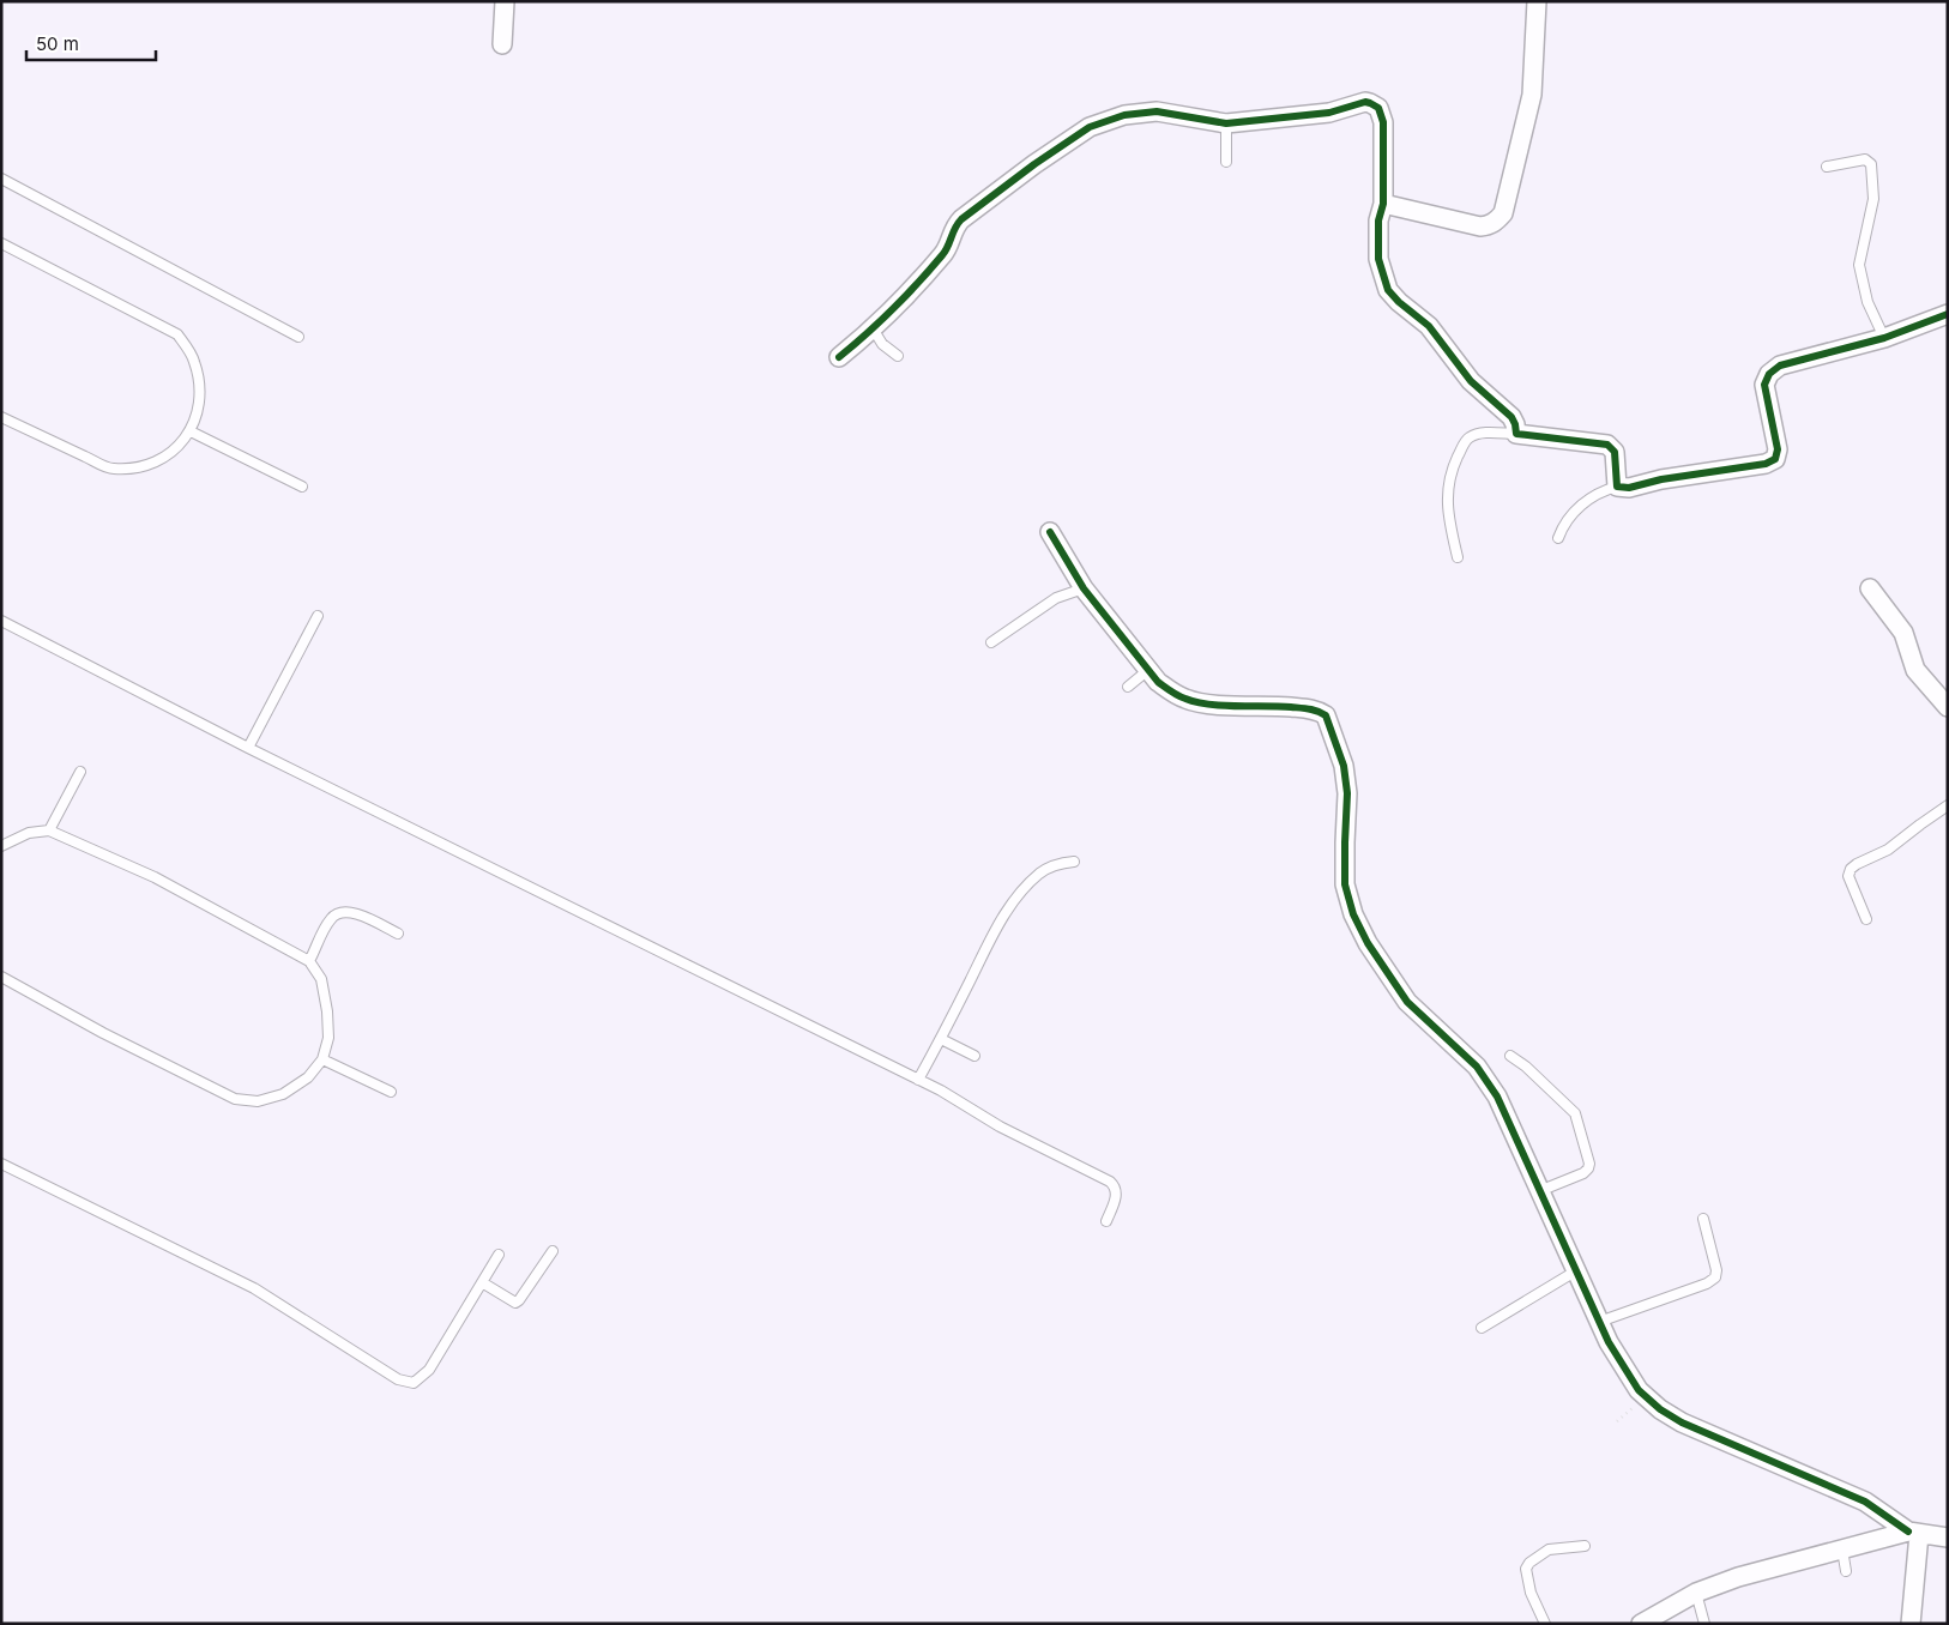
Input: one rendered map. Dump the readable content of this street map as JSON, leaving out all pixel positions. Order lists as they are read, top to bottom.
{
  "scale_bar": "50 m"
}
